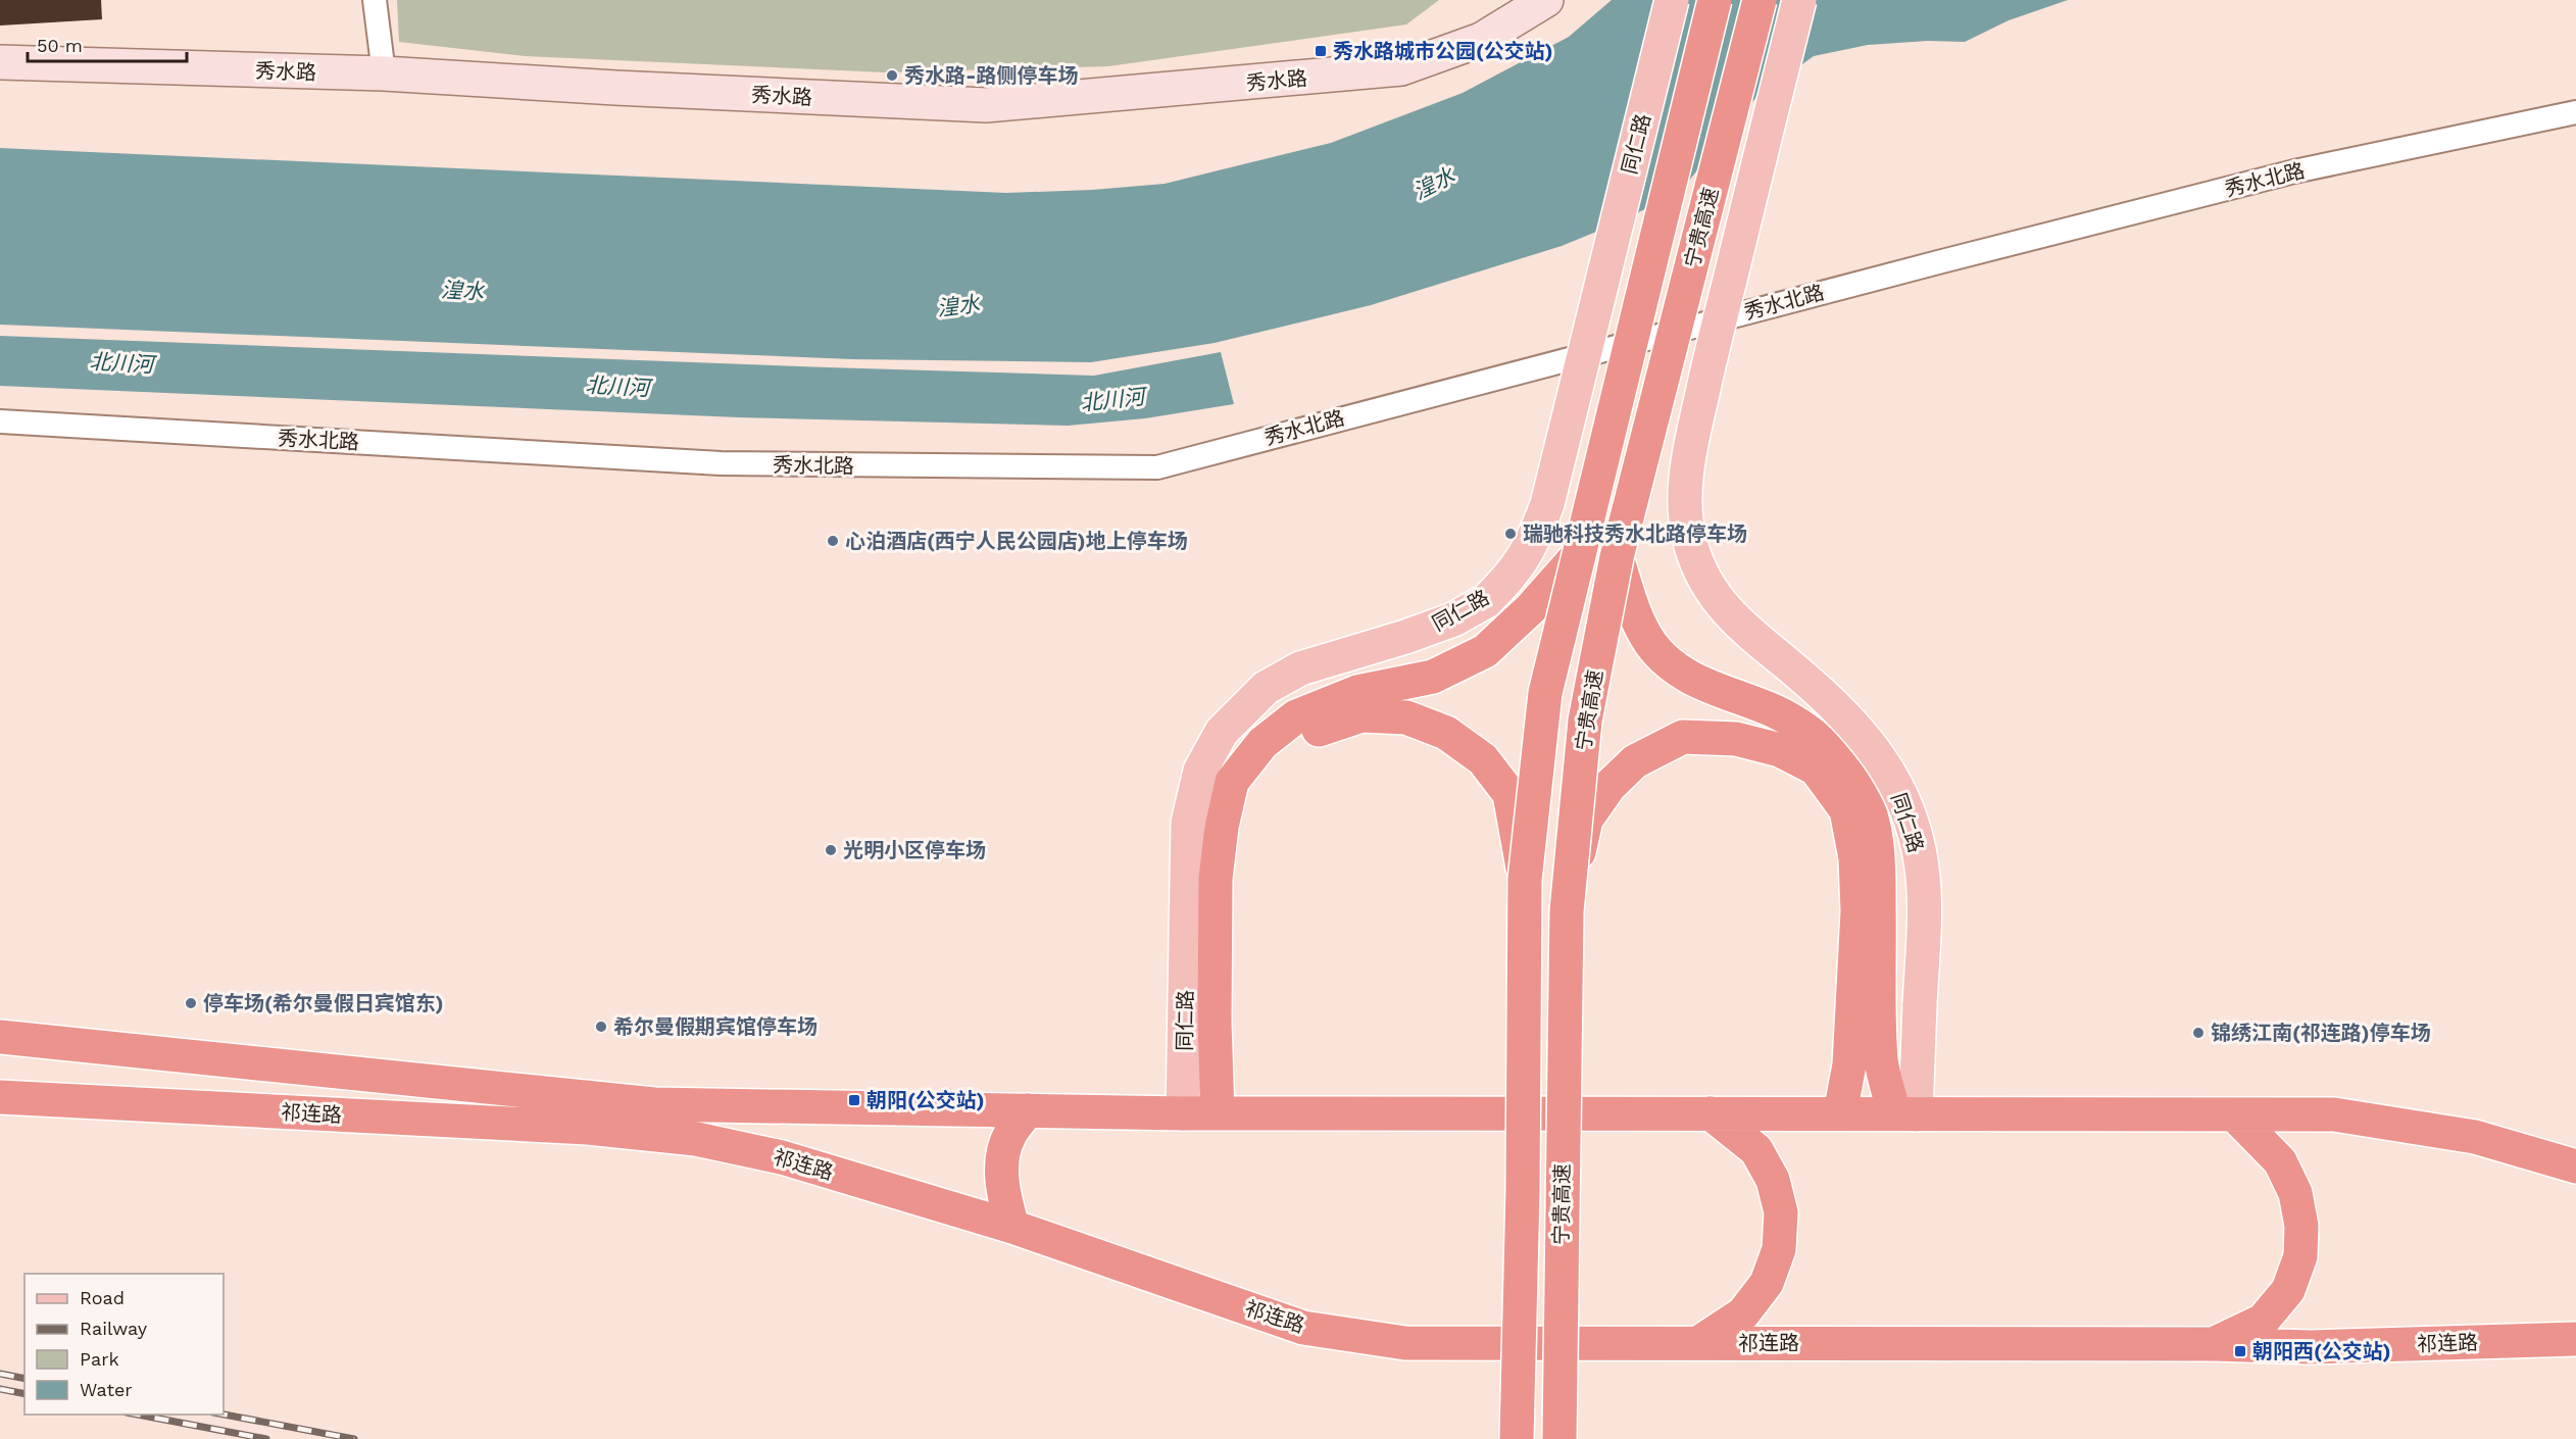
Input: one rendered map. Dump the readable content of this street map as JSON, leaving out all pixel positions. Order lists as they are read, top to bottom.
{
  "streets": {
    "highway": ["宁贵高速", "祁连路"],
    "main road": ["同仁路"],
    "street": ["秀水路", "秀水北路"]
  },
  "water": ["湟水", "北川河"],
  "places": {
    "transit": ["秀水路城市公园(公交站)", "朝阳(公交站)", "朝阳西(公交站)"],
    "other": [
      "秀水路-路侧停车场",
      "瑞驰科技秀水北路停车场",
      "心泊酒店(西宁人民公园店)地上停车场",
      "光明小区停车场",
      "停车场(希尔曼假日宾馆东)",
      "希尔曼假期宾馆停车场",
      "锦绣江南(祁连路)停车场"
    ]
  },
  "legend": [
    "Road",
    "Railway",
    "Park",
    "Water"
  ],
  "scale_bar": "50 m"
}
